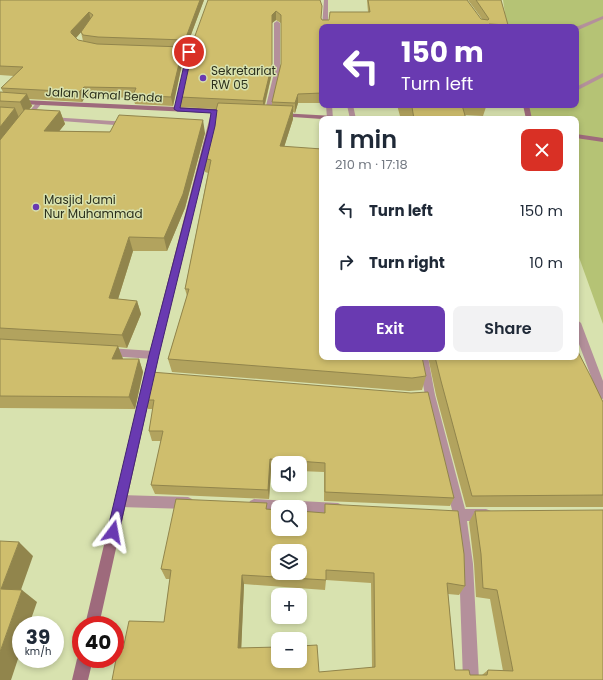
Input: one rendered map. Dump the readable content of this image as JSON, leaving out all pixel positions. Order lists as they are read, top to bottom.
{
  "streets": {
    "street": ["Jalan Kamal Benda"]
  },
  "places": ["Sekretariat RW 05", "Masjid Jami Nur Muhammad"],
  "page": {
    "turn": ["150 m", "Turn left"],
    "heading": ["1 min", "210 m · 17:18"],
    "list": [
      {
        "name": "Turn left",
        "value": "150 m"
      },
      {
        "name": "Turn right",
        "value": "10 m"
      }
    ],
    "buttons": ["Exit", "Share"],
    "map_buttons": ["+", "−"],
    "speed": "39 km/h",
    "limit": "40"
  }
}
